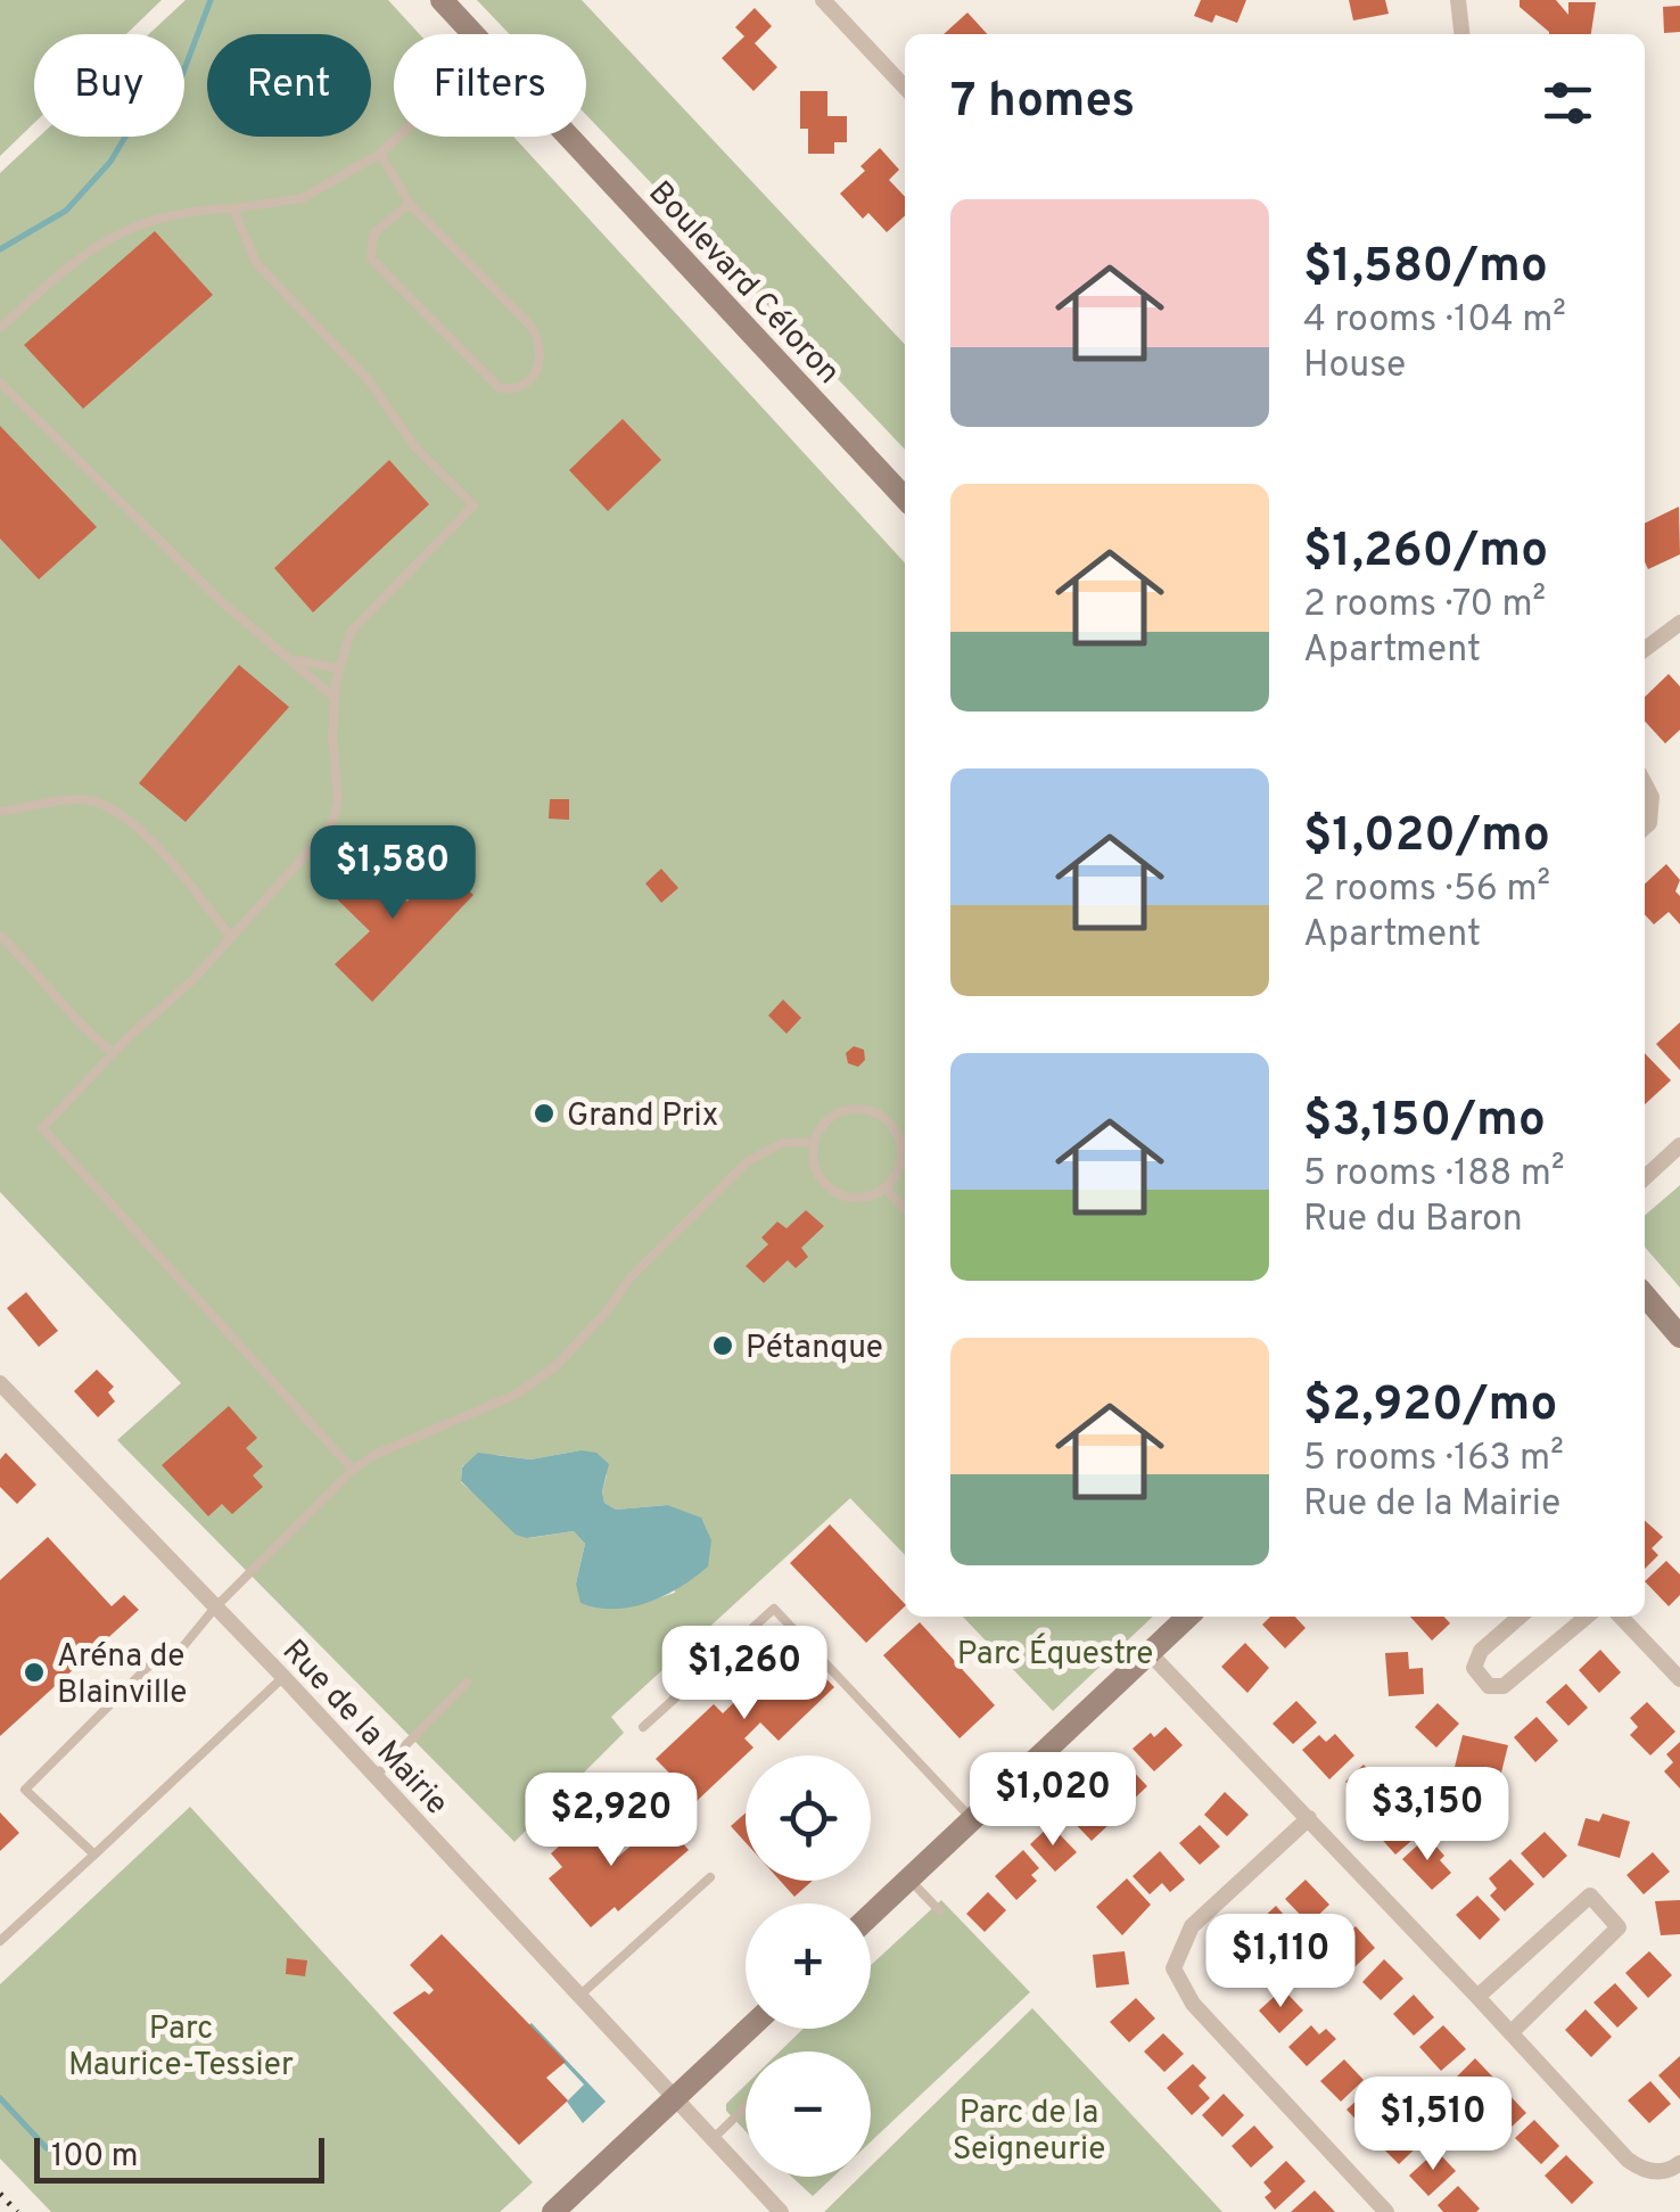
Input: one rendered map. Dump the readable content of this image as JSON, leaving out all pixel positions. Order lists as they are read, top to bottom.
{
  "streets": {
    "street": ["Boulevard Céloron", "Rue de la Mairie"]
  },
  "parks": ["Parc Équestre", "Parc Maurice-Tessier", "Parc de la Seigneurie"],
  "places": ["Grand Prix", "Pétanque", "Aréna de Blainville"],
  "scale_bar": "100 m",
  "page": {
    "chip": ["Buy", "Rent", "Filters"],
    "heading": "7 homes",
    "list": [
      {
        "name": "$1,580/mo",
        "note": "4 rooms · 104 m² · House"
      },
      {
        "name": "$1,260/mo",
        "note": "2 rooms · 70 m² · Apartment"
      },
      {
        "name": "$1,020/mo",
        "note": "2 rooms · 56 m² · Apartment"
      },
      {
        "name": "$3,150/mo",
        "note": "5 rooms · 188 m² · Rue du Baron"
      },
      {
        "name": "$2,920/mo",
        "note": "5 rooms · 163 m² · Rue de la Mairie"
      }
    ],
    "price": [
      "$1,580",
      "$1,260",
      "$1,020",
      "$3,150",
      "$2,920",
      "$1,110",
      "$1,510"
    ],
    "map_buttons": ["+", "−"],
    "scale": "100 m"
  }
}
